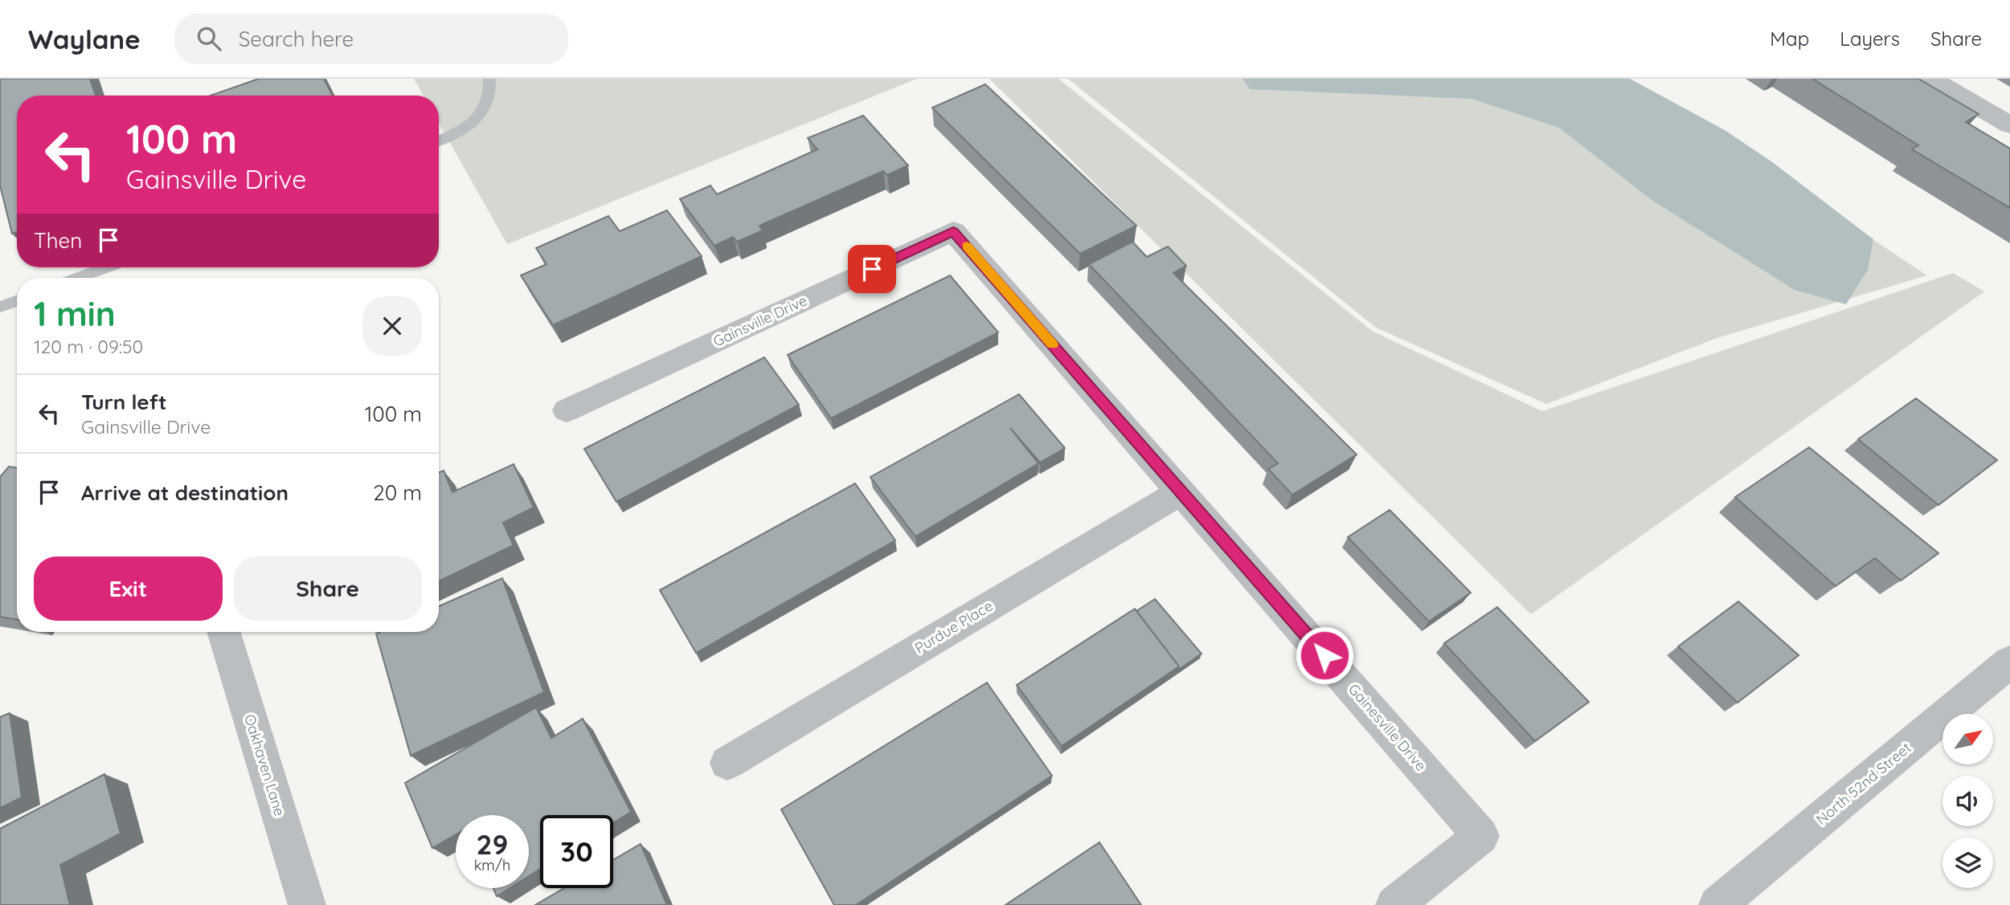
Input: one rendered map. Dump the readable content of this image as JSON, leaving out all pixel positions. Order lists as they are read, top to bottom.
{
  "streets": {
    "street": [
      "Gainsville Drive",
      "Purdue Place",
      "Gainesville Drive",
      "Oakhaven Lane",
      "North 52nd Street"
    ]
  },
  "crossings": [
    ["Gainsville Drive", "Gainesville Drive"],
    ["Purdue Place", "Gainesville Drive"]
  ],
  "north": "top right",
  "page": {
    "header": "Waylane",
    "search": "Search here",
    "nav": ["Map", "Layers", "Share"],
    "turn": ["100 m", "Gainsville Drive"],
    "then": "Then",
    "heading": ["1 min", "120 m · 09:50"],
    "list": [
      {
        "name": "Turn left",
        "note": "Gainsville Drive",
        "value": "100 m"
      },
      {
        "name": "Arrive at destination",
        "value": "20 m"
      }
    ],
    "buttons": ["Exit", "Share"],
    "speed": "29 km/h",
    "limit": "30"
  }
}
